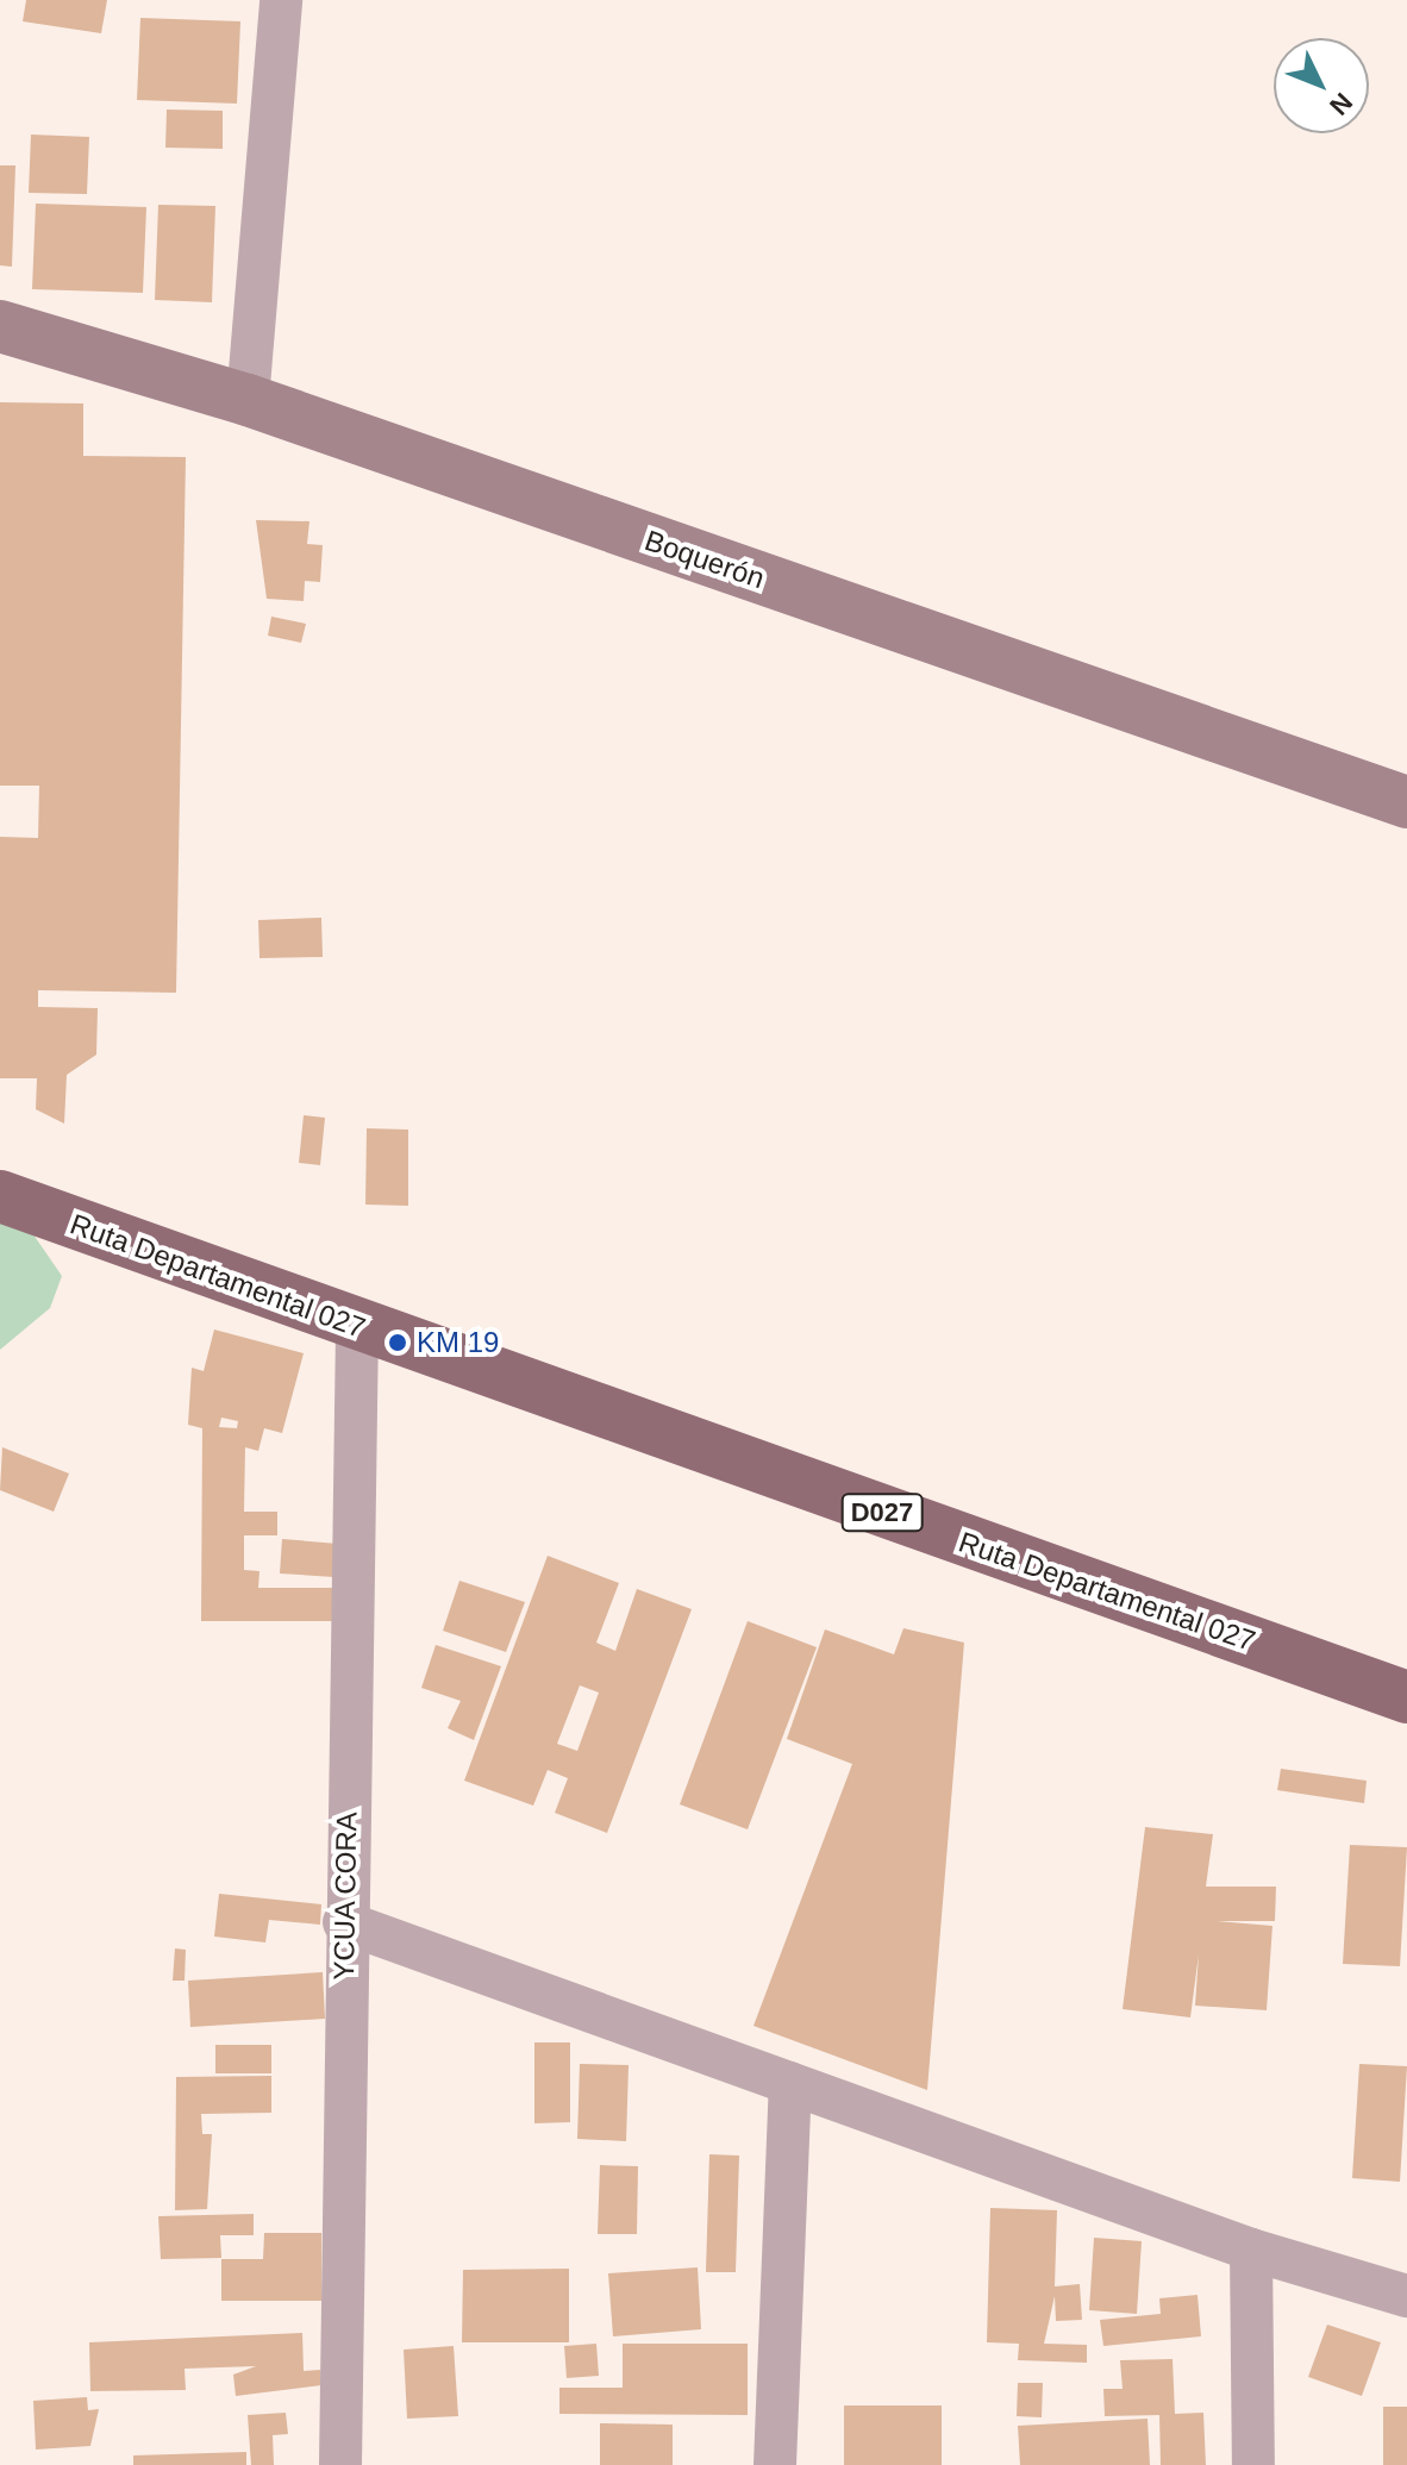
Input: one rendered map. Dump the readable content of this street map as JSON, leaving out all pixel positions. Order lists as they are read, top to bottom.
{
  "streets": {
    "main road": ["Ruta Departamental 027", "D027"],
    "street": ["Boquerón", "YCUA CORA"]
  },
  "crossings": [
    ["Ruta Departamental 027", "YCUA CORA"]
  ],
  "places": ["KM 19"],
  "north": "bottom right"
}
